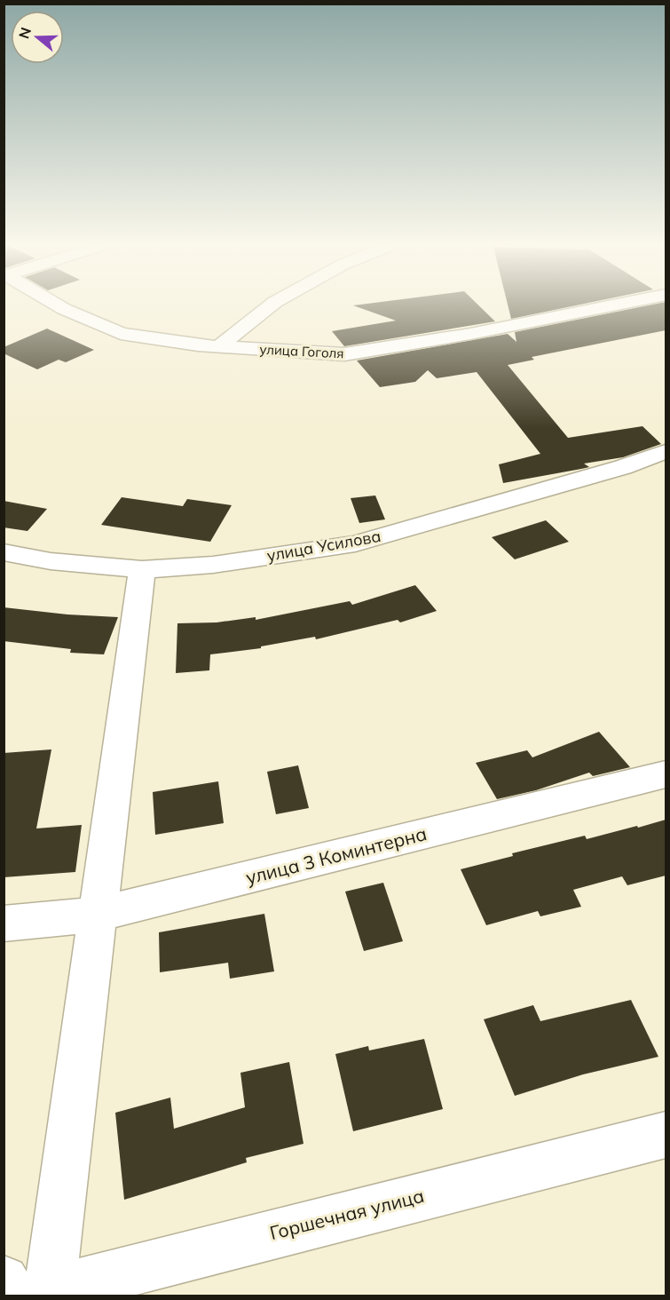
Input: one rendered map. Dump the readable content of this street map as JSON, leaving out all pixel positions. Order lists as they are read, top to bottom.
{
  "streets": {
    "street": [
      "улица Гоголя",
      "улица Усилова",
      "улица 3 Коминтерна",
      "Горшечная улица"
    ]
  },
  "north": "left"
}
